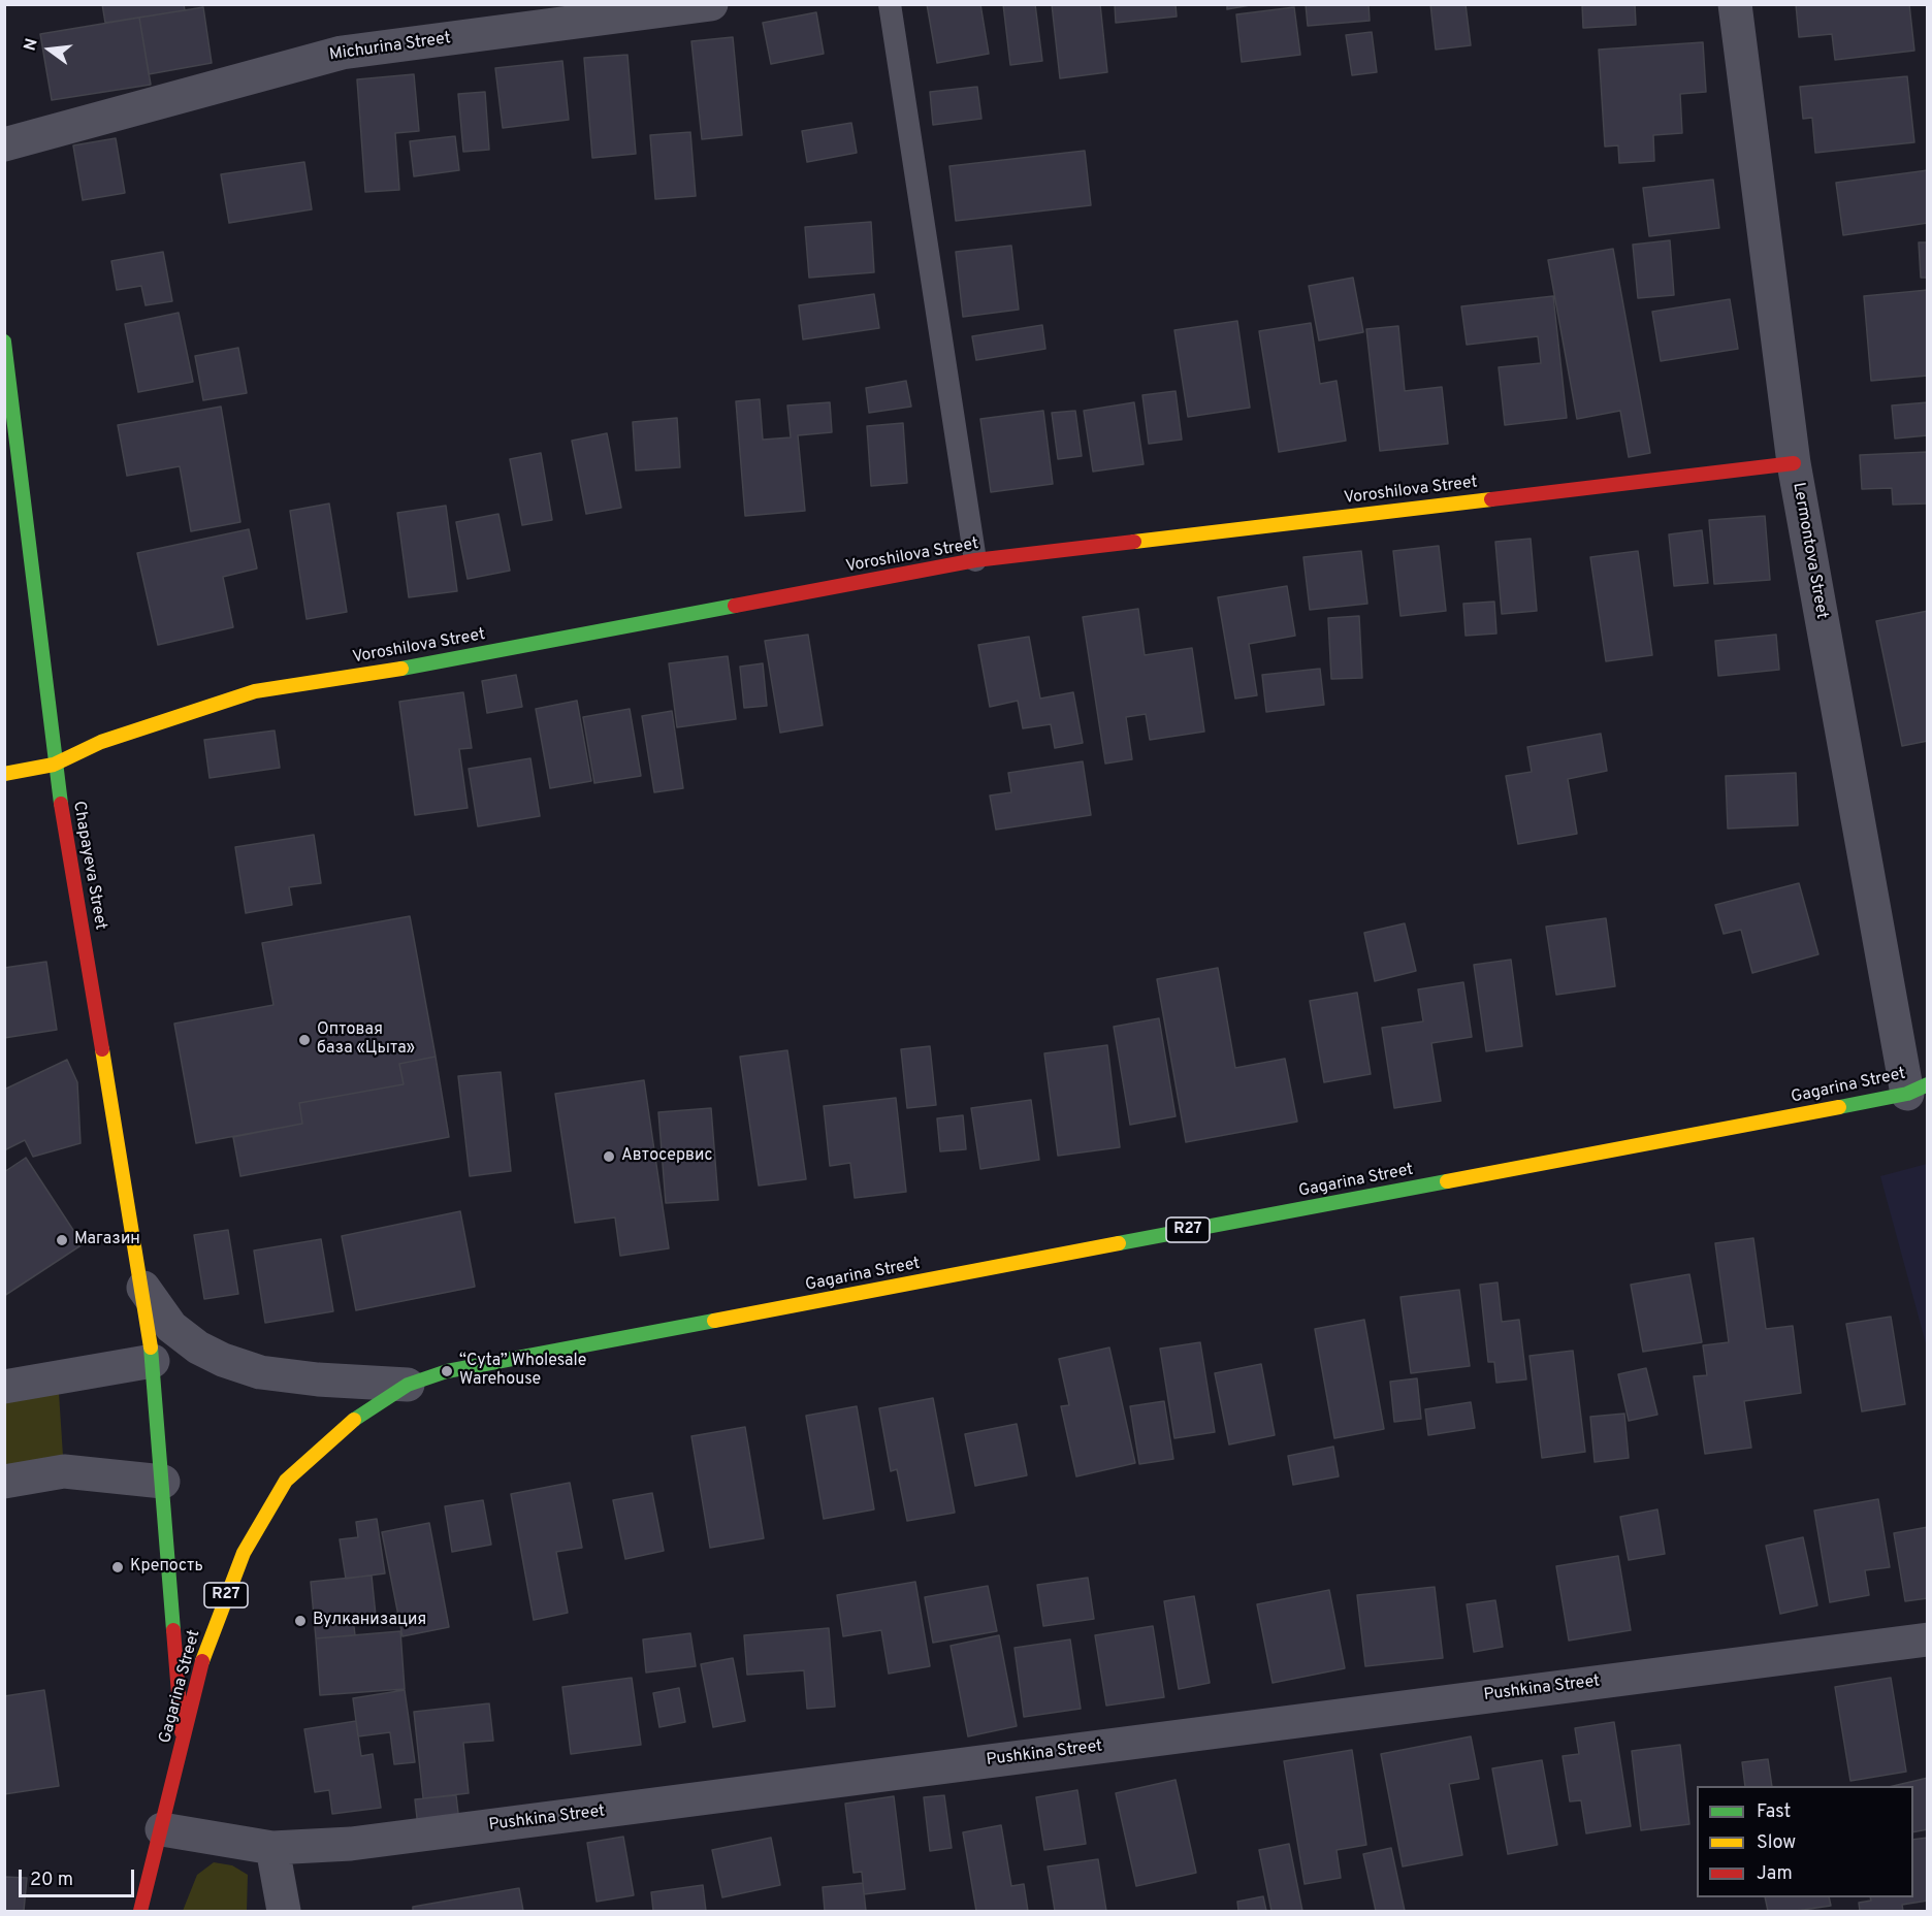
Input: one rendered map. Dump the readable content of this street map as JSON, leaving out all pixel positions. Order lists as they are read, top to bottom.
{
  "streets": {
    "street": [
      "Michurina Street",
      "Voroshilova Street",
      "Lermontova Street",
      "Chapayeva Street",
      "Gagarina Street",
      "R27",
      "Pushkina Street"
    ]
  },
  "crossings": [
    ["Voroshilova Street", "Lermontova Street"],
    ["Voroshilova Street", "Chapayeva Street"],
    ["Lermontova Street", "Gagarina Street"],
    ["Chapayeva Street", "Gagarina Street"],
    ["Gagarina Street", "Pushkina Street"]
  ],
  "places": [
    "Оптовая база «Цыта»",
    "Автосервис",
    "Магазин",
    "“Cyta” Wholesale Warehouse",
    "Крепость",
    "Вулканизация"
  ],
  "legend": ["Fast", "Slow", "Jam"],
  "scale_bar": "20 m",
  "north": "left"
}
